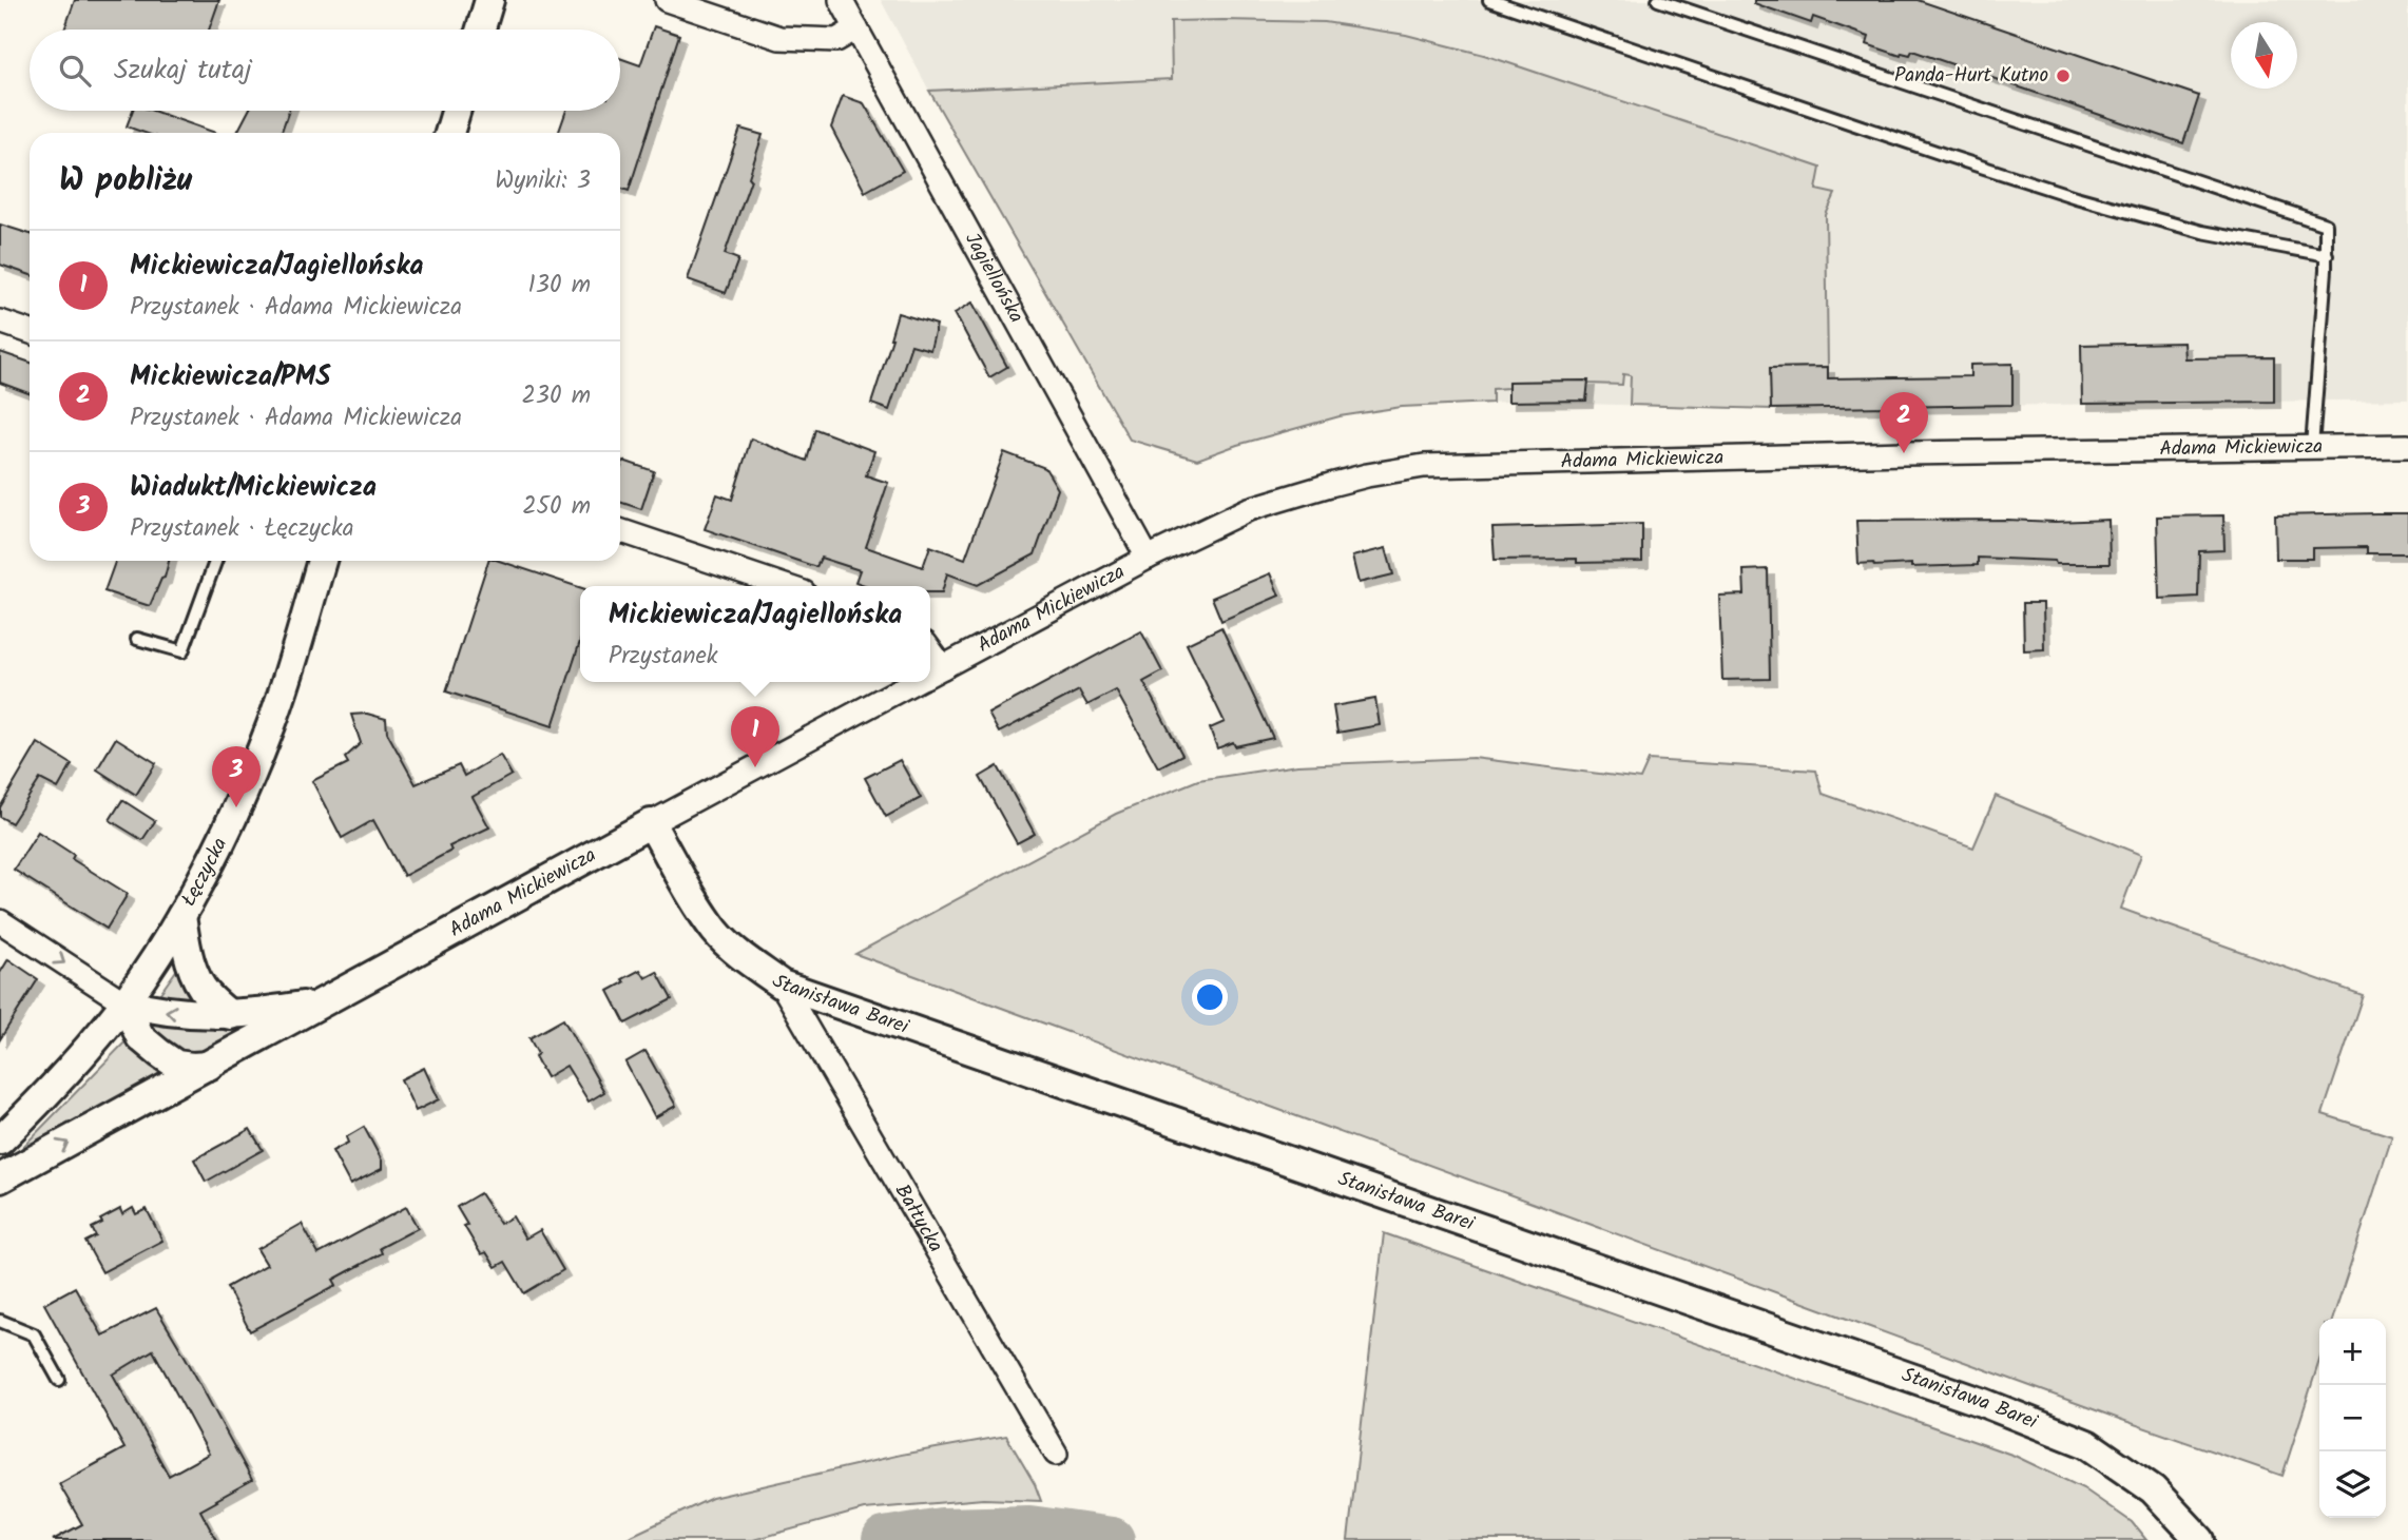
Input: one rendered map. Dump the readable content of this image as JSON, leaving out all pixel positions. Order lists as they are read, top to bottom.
{
  "streets": {
    "street": [
      "Jagiellońska",
      "Adama Mickiewicza",
      "Łęczycka",
      "Stanisława Barei",
      "Bałtycka"
    ]
  },
  "crossings": [
    ["Jagiellońska", "Adama Mickiewicza"],
    ["Adama Mickiewicza", "Łęczycka"],
    ["Adama Mickiewicza", "Stanisława Barei"],
    ["Stanisława Barei", "Bałtycka"]
  ],
  "places": ["Panda-Hurt Kutno"],
  "north": "bottom",
  "page": {
    "search": "Szukaj tutaj",
    "heading": ["W pobliżu", "Wyniki: 3"],
    "list": [
      {
        "mark": "1",
        "name": "Mickiewicza/Jagiellońska",
        "note": "Przystanek · Adama Mickiewicza",
        "value": "130 m"
      },
      {
        "mark": "2",
        "name": "Mickiewicza/PMS",
        "note": "Przystanek · Adama Mickiewicza",
        "value": "230 m"
      },
      {
        "mark": "3",
        "name": "Wiadukt/Mickiewicza",
        "note": "Przystanek · Łęczycka",
        "value": "250 m"
      }
    ],
    "pins": ["2", "1", "3"],
    "popup": ["Mickiewicza/Jagiellońska", "Przystanek"],
    "map_buttons": ["+", "−"]
  }
}
